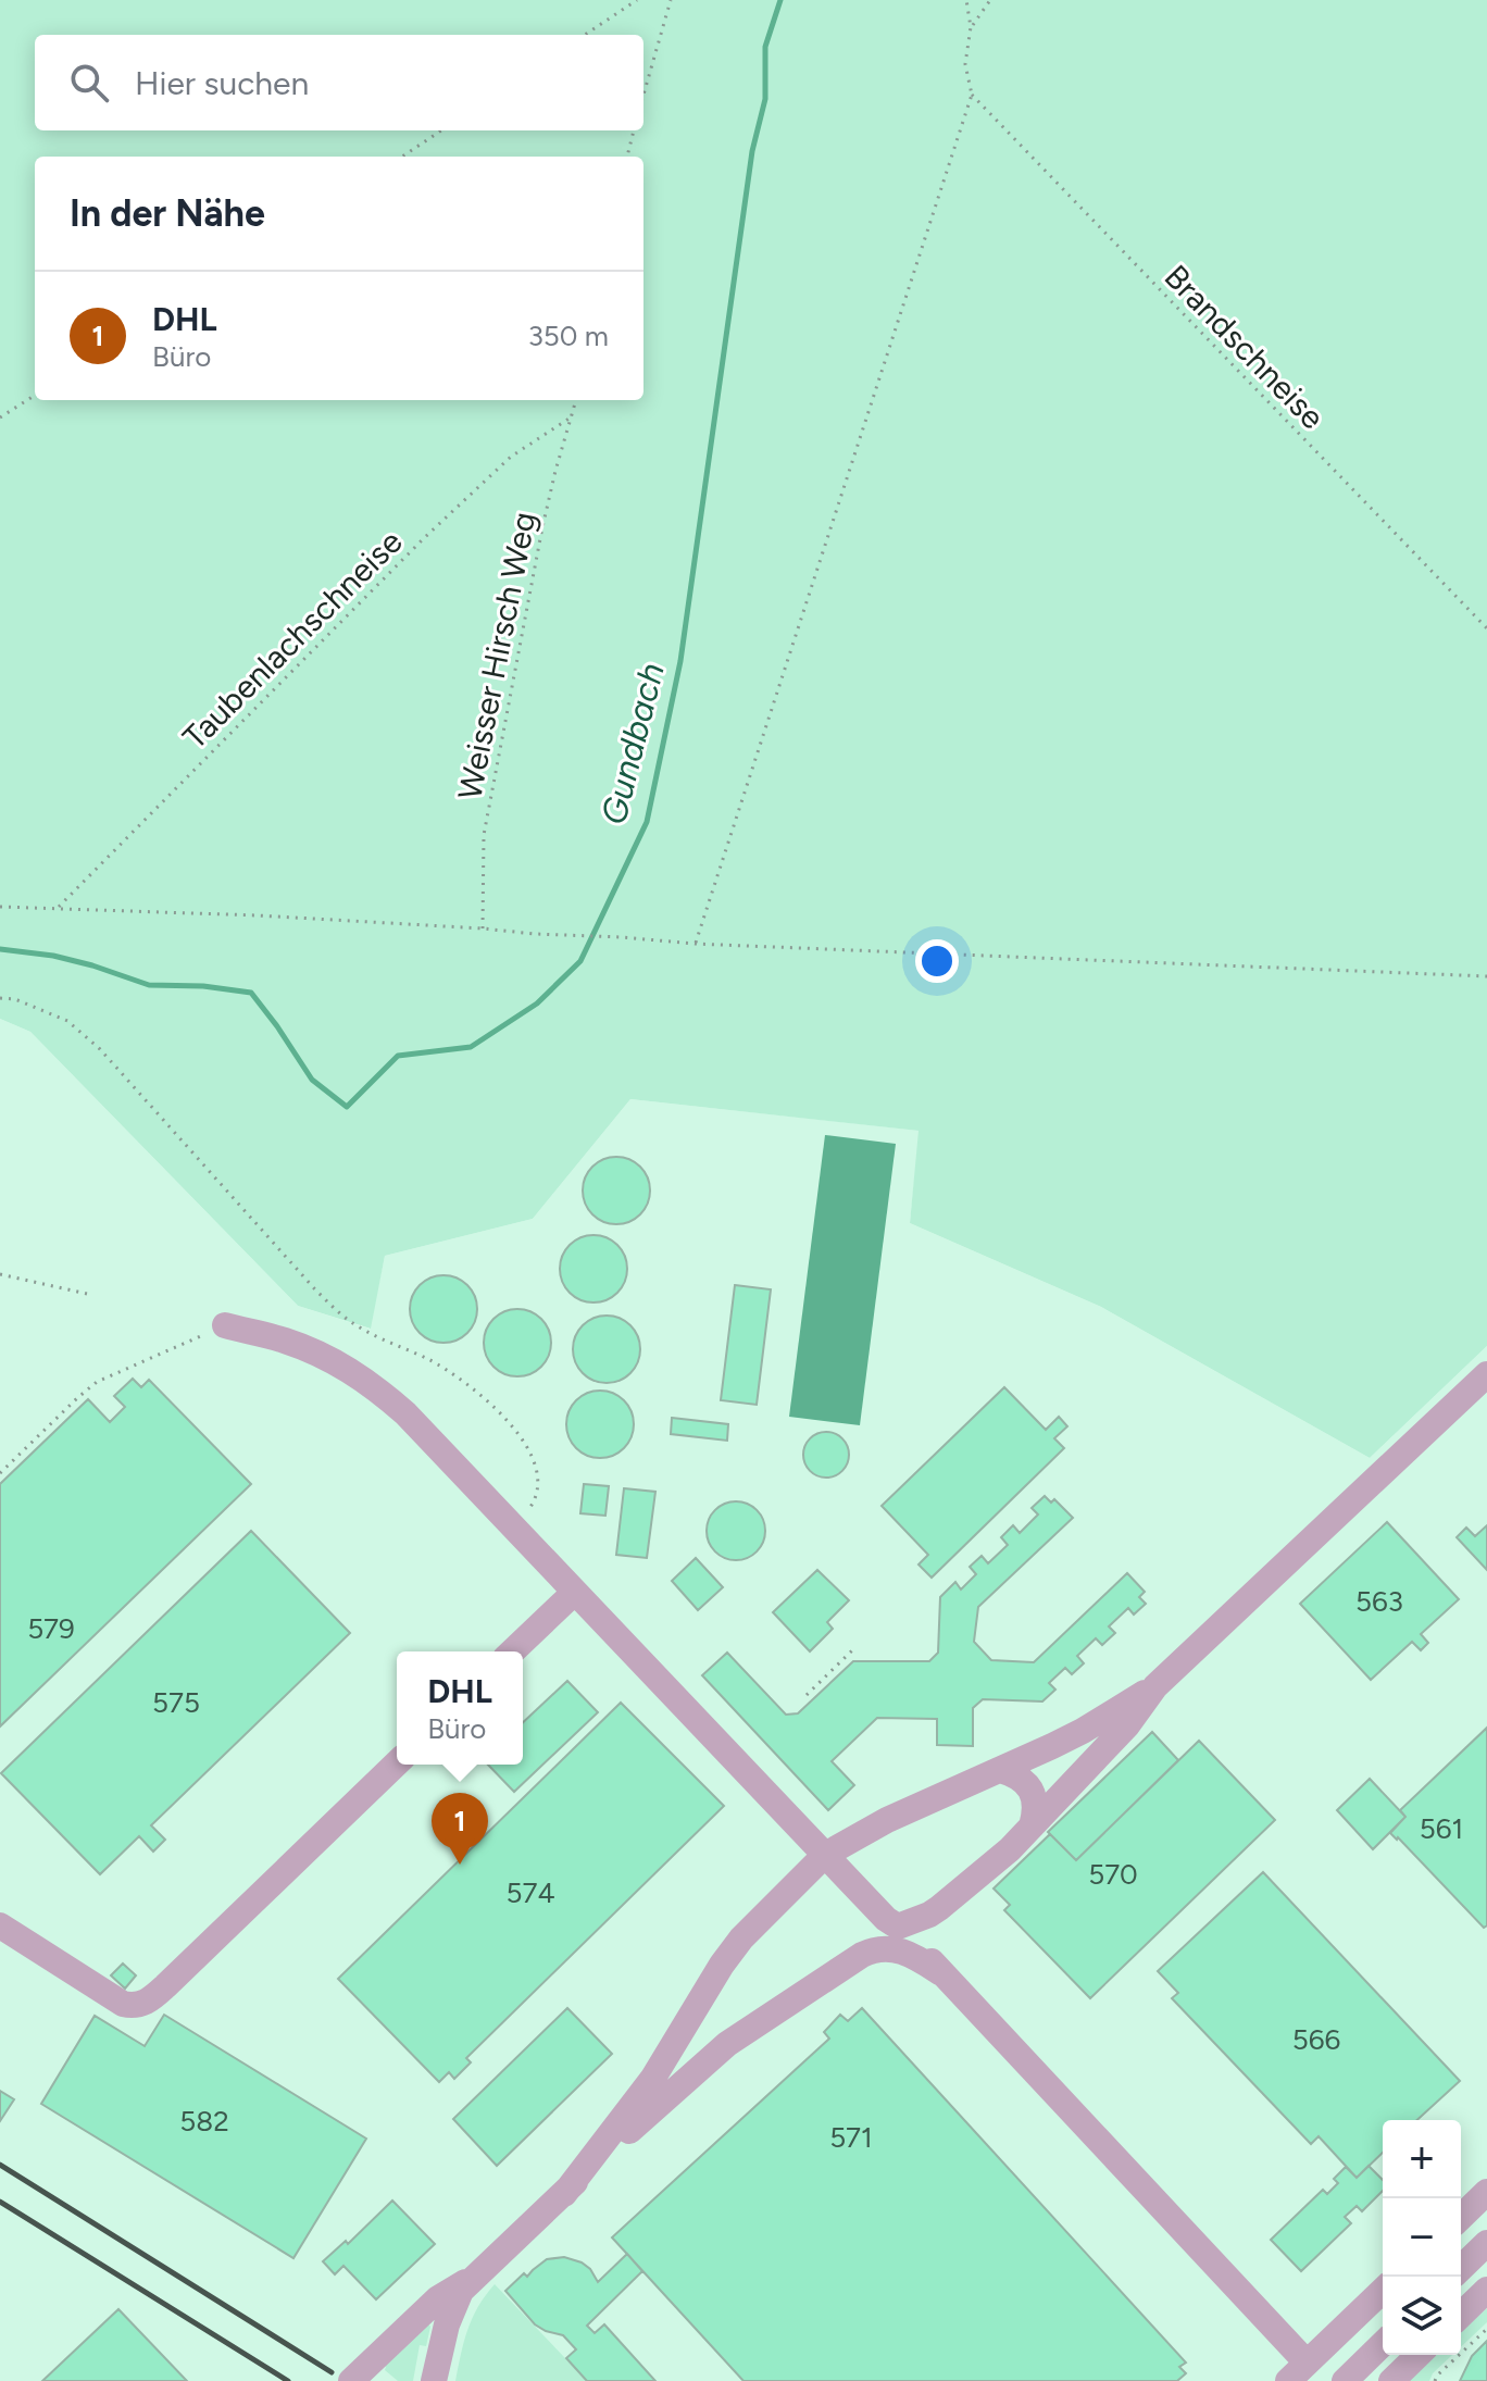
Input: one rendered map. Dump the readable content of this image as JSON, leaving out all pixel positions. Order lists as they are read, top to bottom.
{
  "streets": {
    "path": ["Brandschneise", "Taubenlachschneise", "Weisser Hirsch Weg"]
  },
  "crossings": [
    ["Taubenlachschneise", "Weisser Hirsch Weg"]
  ],
  "water": ["Gundbach"],
  "house_numbers": [
    "563",
    "579",
    "575",
    "561",
    "570",
    "574",
    "566",
    "582",
    "571"
  ],
  "page": {
    "search": "Hier suchen",
    "heading": "In der Nähe",
    "list": [
      {
        "mark": "1",
        "name": "DHL",
        "note": "Büro",
        "value": "350 m"
      }
    ],
    "popup": ["DHL", "Büro"],
    "pins": "1",
    "map_buttons": ["+", "−"]
  }
}
